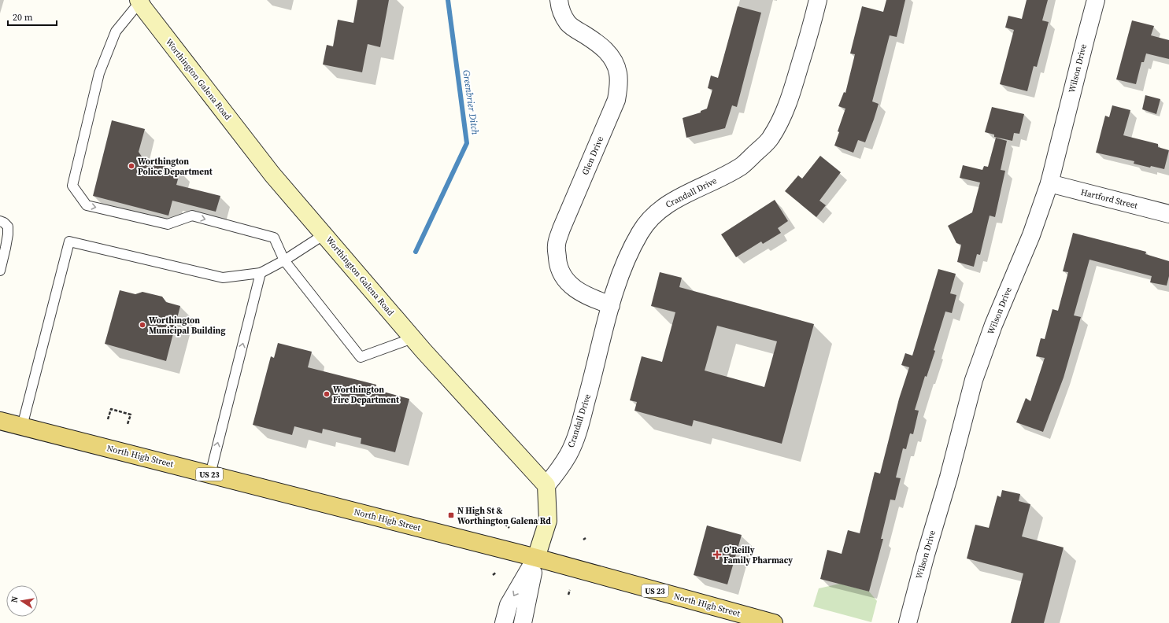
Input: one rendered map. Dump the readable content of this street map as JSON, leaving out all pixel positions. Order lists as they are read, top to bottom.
{
  "streets": {
    "main road": ["North High Street", "US 23"],
    "street": [
      "Wilson Drive",
      "Worthington Galena Road",
      "Glen Drive",
      "Crandall Drive",
      "Hartford Street"
    ]
  },
  "crossings": [
    ["Wilson Drive", "Hartford Street"],
    ["Worthington Galena Road", "Crandall Drive"],
    ["Glen Drive", "Crandall Drive"]
  ],
  "water": ["Greenbrier Ditch"],
  "places": {
    "other": ["Worthington Police Department", "Worthington Municipal Building", "Worthington Fire Department"],
    "transit": ["N High St & Worthington Galena Rd"],
    "health": ["O'Reilly Family Pharmacy"]
  },
  "scale_bar": "20 m",
  "north": "left"
}
